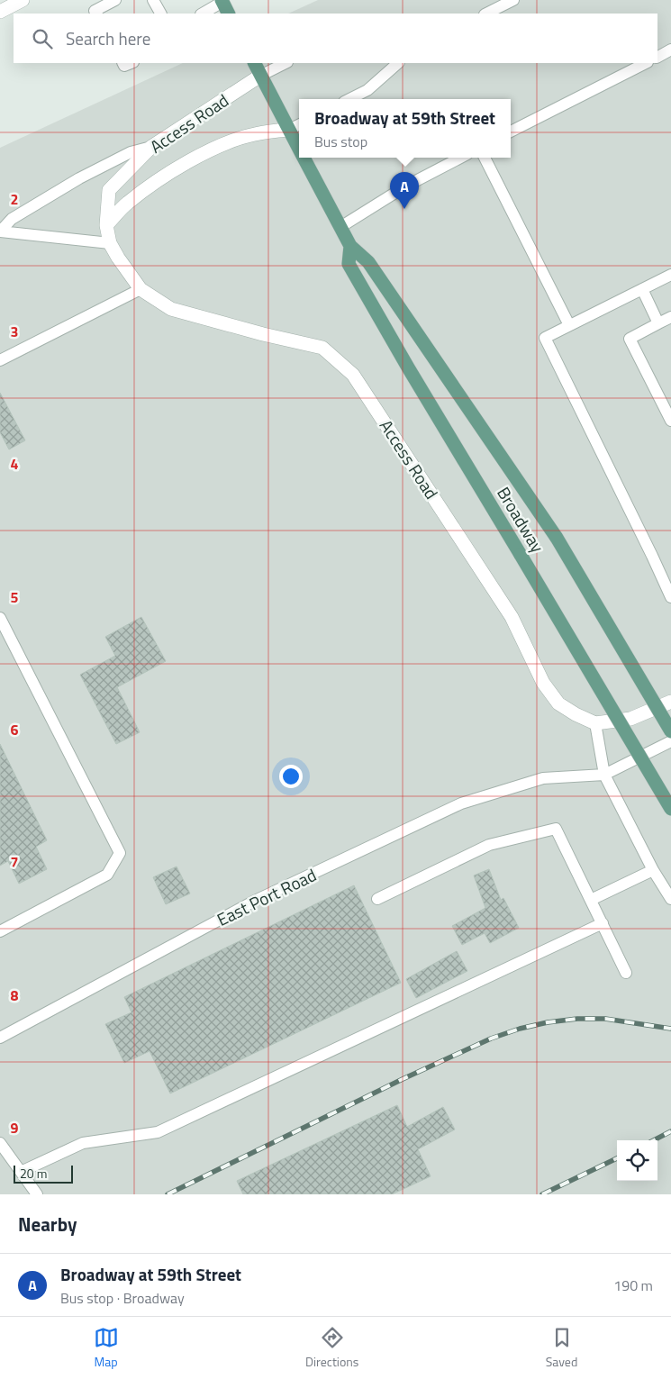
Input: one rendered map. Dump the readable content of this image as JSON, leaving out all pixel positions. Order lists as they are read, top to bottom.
{
  "streets": {
    "main road": ["Broadway"],
    "street": ["Access Road"],
    "lane": ["East Port Road"]
  },
  "crossings": [
    ["Access Road", "Broadway"]
  ],
  "scale_bar": "20 m",
  "page": {
    "search": "Search here",
    "popup": ["Broadway at 59th Street", "Bus stop"],
    "pins": "A",
    "scale": "20 m",
    "heading": "Nearby",
    "list": [
      {
        "mark": "A",
        "name": "Broadway at 59th Street",
        "note": "Bus stop · Broadway",
        "value": "190 m"
      }
    ],
    "nav": ["Map", "Directions", "Saved"]
  },
  "grid": {
    "rows": [
      "2",
      "3",
      "4",
      "5",
      "6",
      "7",
      "8",
      "9"
    ]
  }
}
